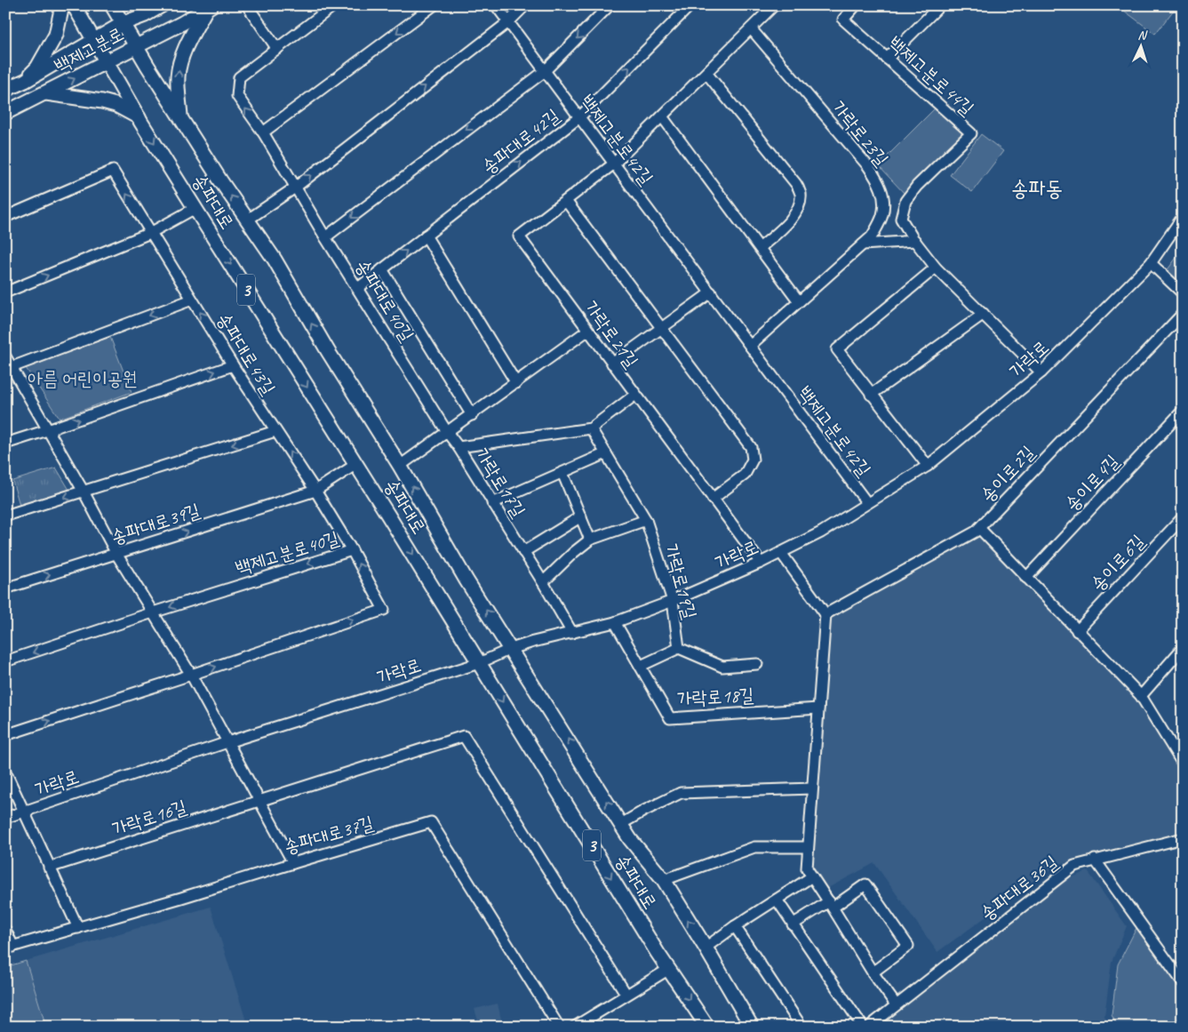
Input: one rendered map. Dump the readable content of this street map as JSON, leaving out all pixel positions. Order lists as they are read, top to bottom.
{
  "streets": {
    "main road": ["백제고분로", "송파대로", "3"],
    "street": [
      "백제고분로44길",
      "가락로23길",
      "백제고분로42길",
      "송파대로42길",
      "송파대로40길",
      "가락로21길",
      "송파대로43길",
      "가락로",
      "송이로2길",
      "가락로17길",
      "송이로4길",
      "송파대로39길",
      "백제고분로40길",
      "송이로6길",
      "가락로19길",
      "가락로18길",
      "가락로16길",
      "송파대로37길",
      "송파대로36길"
    ]
  },
  "crossings": [
    ["백제고분로", "송파대로"],
    ["백제고분로44길", "가락로"],
    ["가락로23길", "백제고분로42길"],
    ["가락로23길", "가락로21길"],
    ["백제고분로42길", "송파대로42길"],
    ["백제고분로42길", "가락로21길"],
    ["백제고분로42길", "가락로"],
    ["송파대로42길", "송파대로40길"],
    ["송파대로", "가락로"],
    ["송파대로", "송파대로39길"],
    ["송파대로40길", "가락로17길"],
    ["가락로21길", "가락로"],
    ["송파대로43길", "송파대로39길"],
    ["가락로", "송이로2길"],
    ["가락로", "가락로17길"],
    ["가락로", "가락로19길"],
    ["가락로", "가락로18길"],
    ["가락로", "가락로16길"],
    ["가락로", "송파대로37길"]
  ],
  "one_way": ["송파대로43길"],
  "districts": ["송파동"],
  "parks": ["아름 어린이공원"],
  "north": "top"
}
